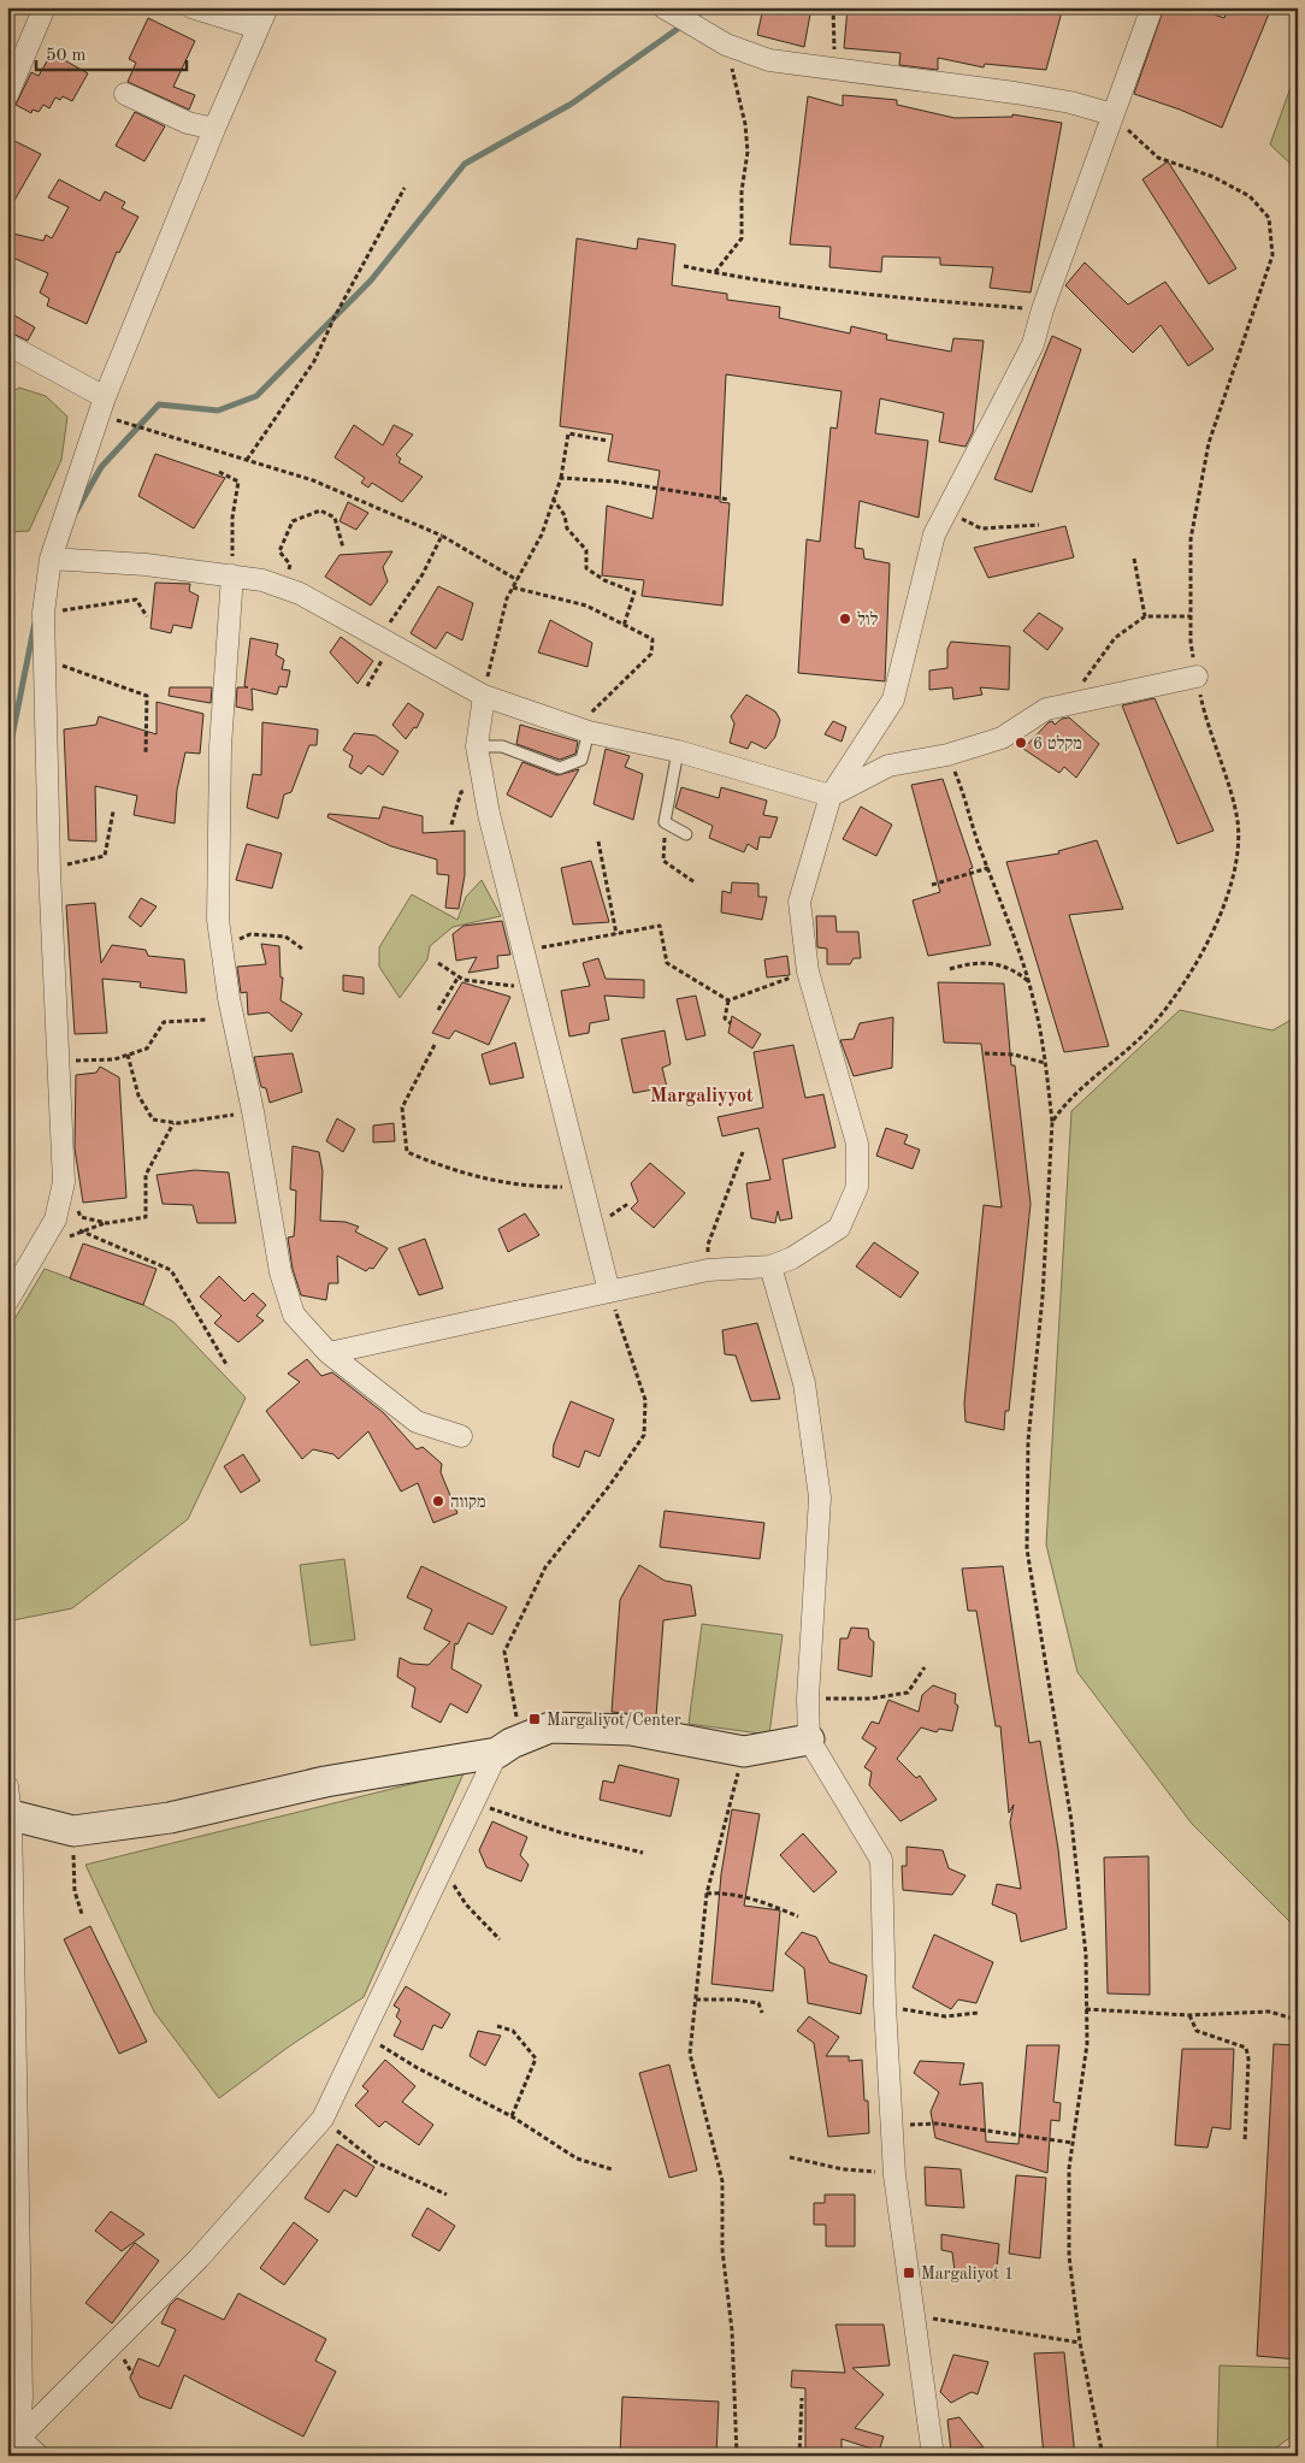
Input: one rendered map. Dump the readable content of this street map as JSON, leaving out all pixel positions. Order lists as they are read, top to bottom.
{
  "districts": ["Margaliyyot"],
  "places": {
    "other": ["לול", "מקלט 6", "מקווה"],
    "transit": ["Margaliyot/Center", "Margaliyot 1"]
  },
  "scale_bar": "50 m"
}
